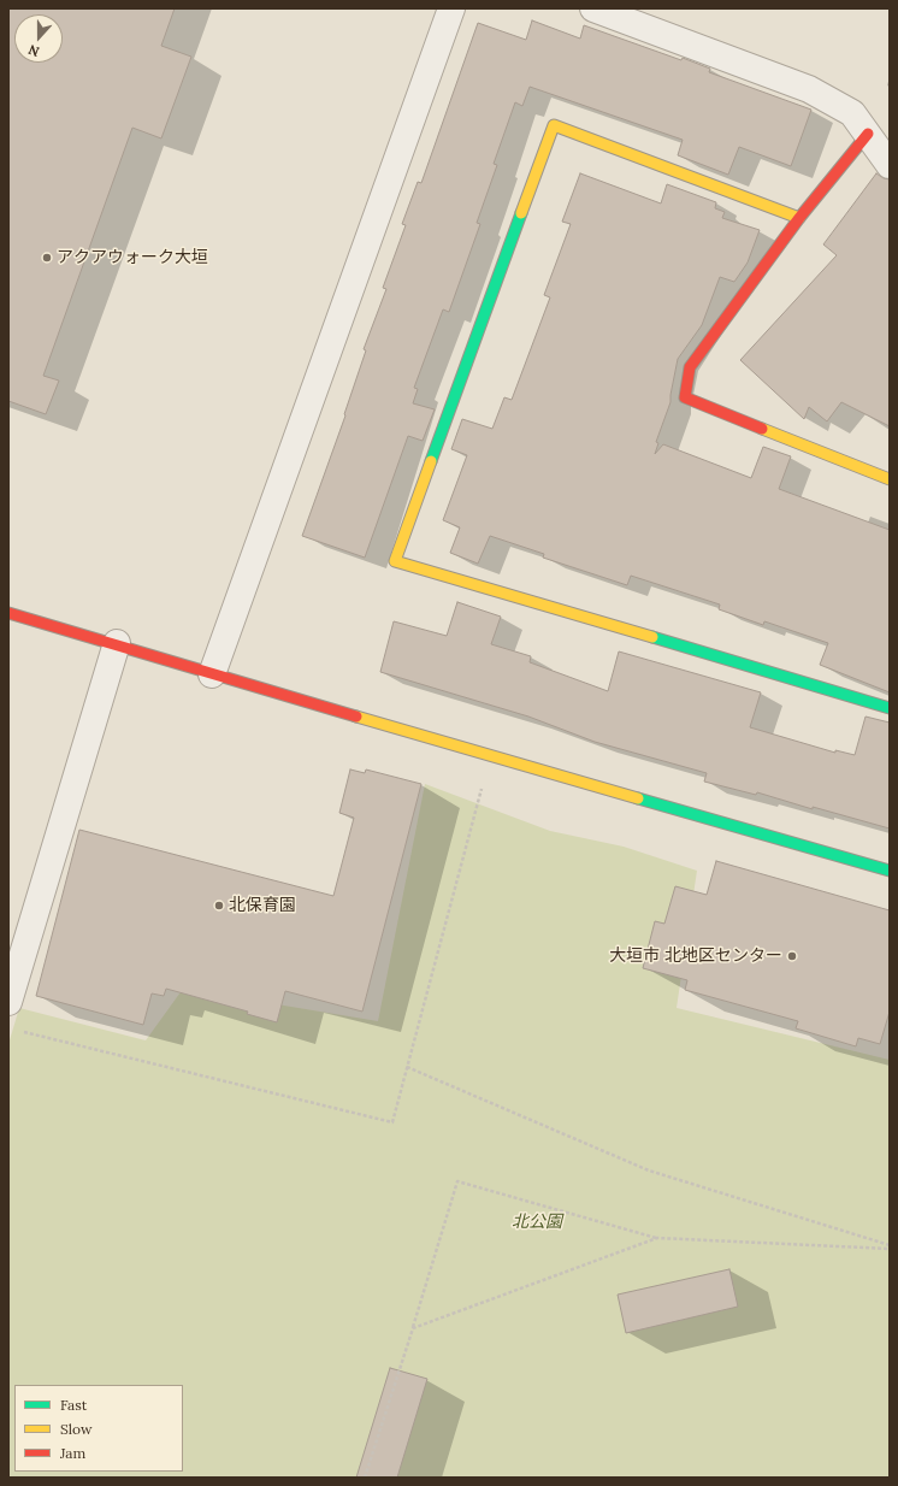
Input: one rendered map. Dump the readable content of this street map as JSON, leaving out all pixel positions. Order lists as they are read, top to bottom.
{
  "parks": ["北公園"],
  "places": ["アクアウォーク大垣", "北保育園", "大垣市 北地区センター"],
  "legend": ["Fast", "Slow", "Jam"],
  "north": "bottom"
}
